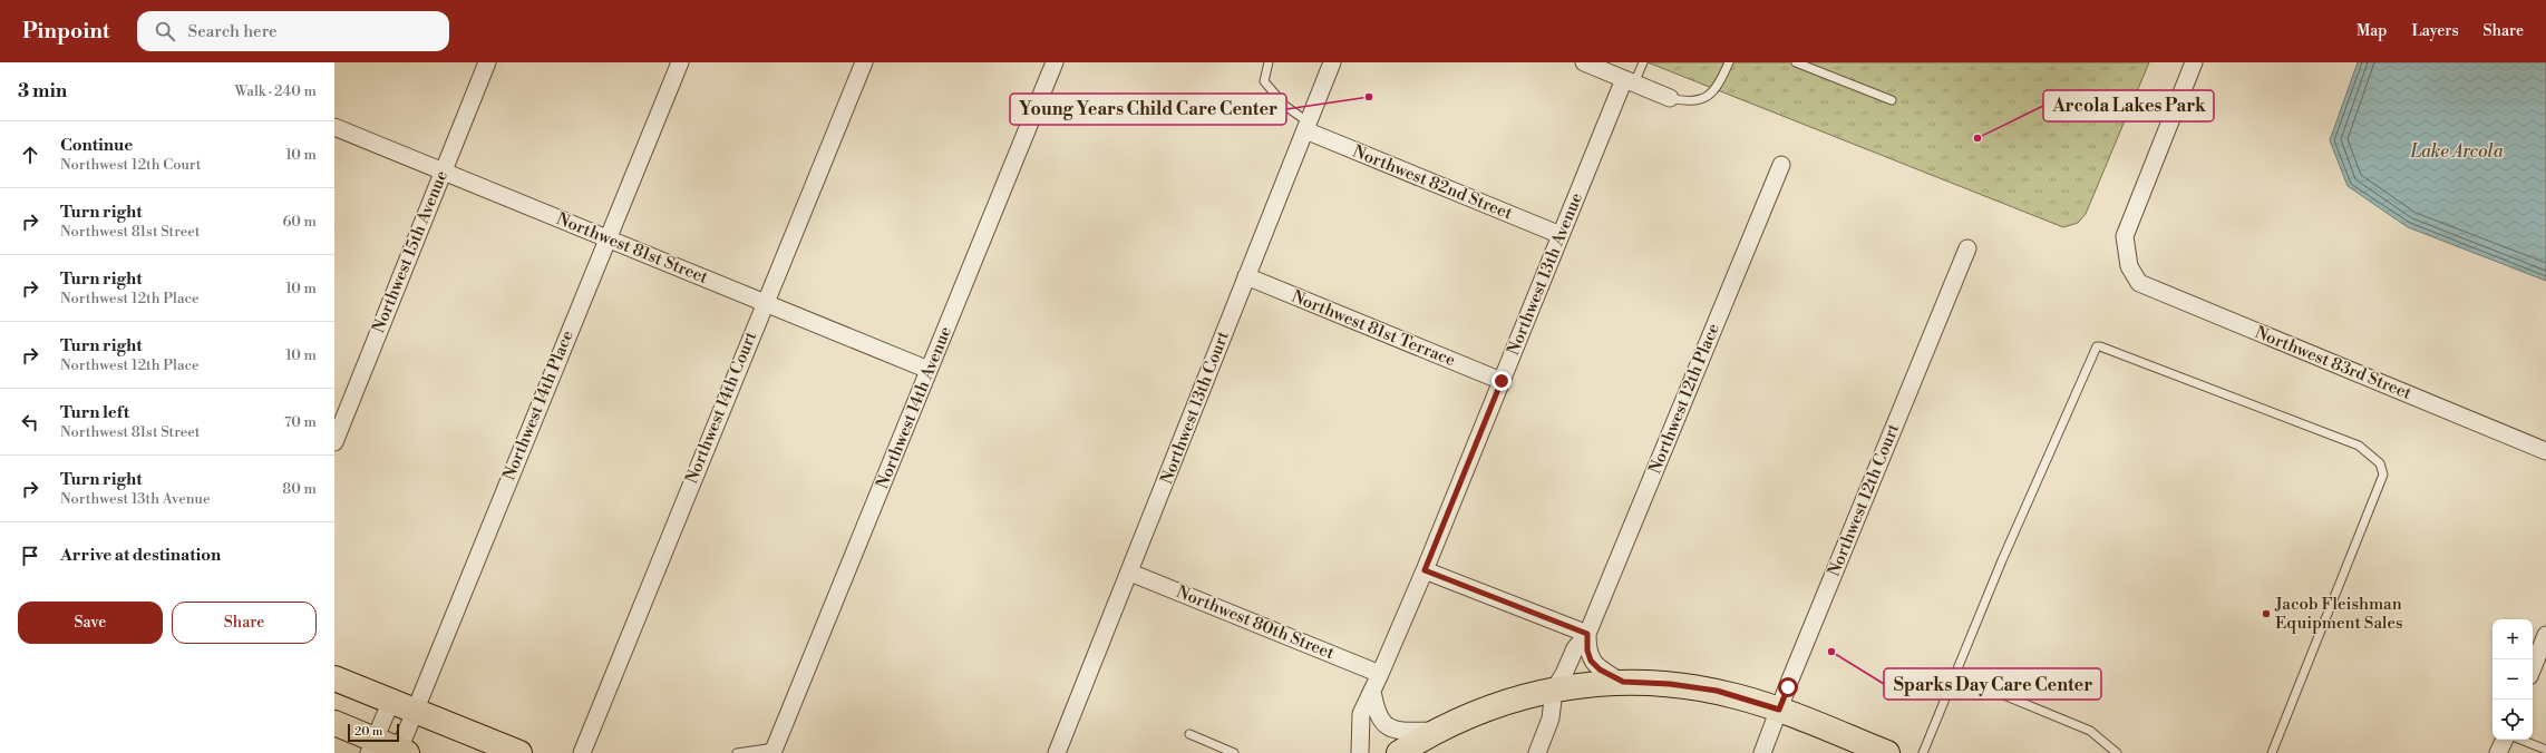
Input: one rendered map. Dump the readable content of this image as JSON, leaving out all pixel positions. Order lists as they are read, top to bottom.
{
  "streets": {
    "street": [
      "Northwest 82nd Street",
      "Northwest 81st Street",
      "Northwest 15th Avenue",
      "Northwest 13th Avenue",
      "Northwest 81st Terrace",
      "Northwest 83rd Street",
      "Northwest 12th Place",
      "Northwest 14th Place",
      "Northwest 14th Court",
      "Northwest 14th Avenue",
      "Northwest 13th Court",
      "Northwest 12th Court",
      "Northwest 80th Street"
    ]
  },
  "crossings": [
    ["Northwest 82nd Street", "Northwest 13th Avenue"],
    ["Northwest 82nd Street", "Northwest 13th Court"],
    ["Northwest 81st Street", "Northwest 15th Avenue"],
    ["Northwest 81st Street", "Northwest 14th Place"],
    ["Northwest 81st Street", "Northwest 14th Court"],
    ["Northwest 81st Street", "Northwest 14th Avenue"],
    ["Northwest 13th Avenue", "Northwest 81st Terrace"],
    ["Northwest 13th Avenue", "Northwest 80th Street"],
    ["Northwest 81st Terrace", "Northwest 13th Court"],
    ["Northwest 13th Court", "Northwest 80th Street"]
  ],
  "water": ["Lake Arcola"],
  "places": [
    "Young Years Child Care Center",
    "Arcola Lakes Park",
    "Jacob Fleishman Equipment Sales",
    "Sparks Day Care Center"
  ],
  "scale_bar": "20 m",
  "page": {
    "header": "Pinpoint",
    "search": "Search here",
    "nav": ["Map", "Layers", "Share"],
    "heading": ["3 min", "Walk · 240 m"],
    "list": [
      ["Continue", "Northwest 12th Court", "10 m"],
      ["Turn right", "Northwest 81st Street", "60 m"],
      ["Turn right", "Northwest 12th Place", "10 m"],
      ["Turn right", "Northwest 12th Place", "10 m"],
      ["Turn left", "Northwest 81st Street", "70 m"],
      ["Turn right", "Northwest 13th Avenue", "80 m"],
      "Arrive at destination"
    ],
    "buttons": ["Save", "Share"],
    "map_buttons": ["+", "−"],
    "scale": "20 m"
  }
}
